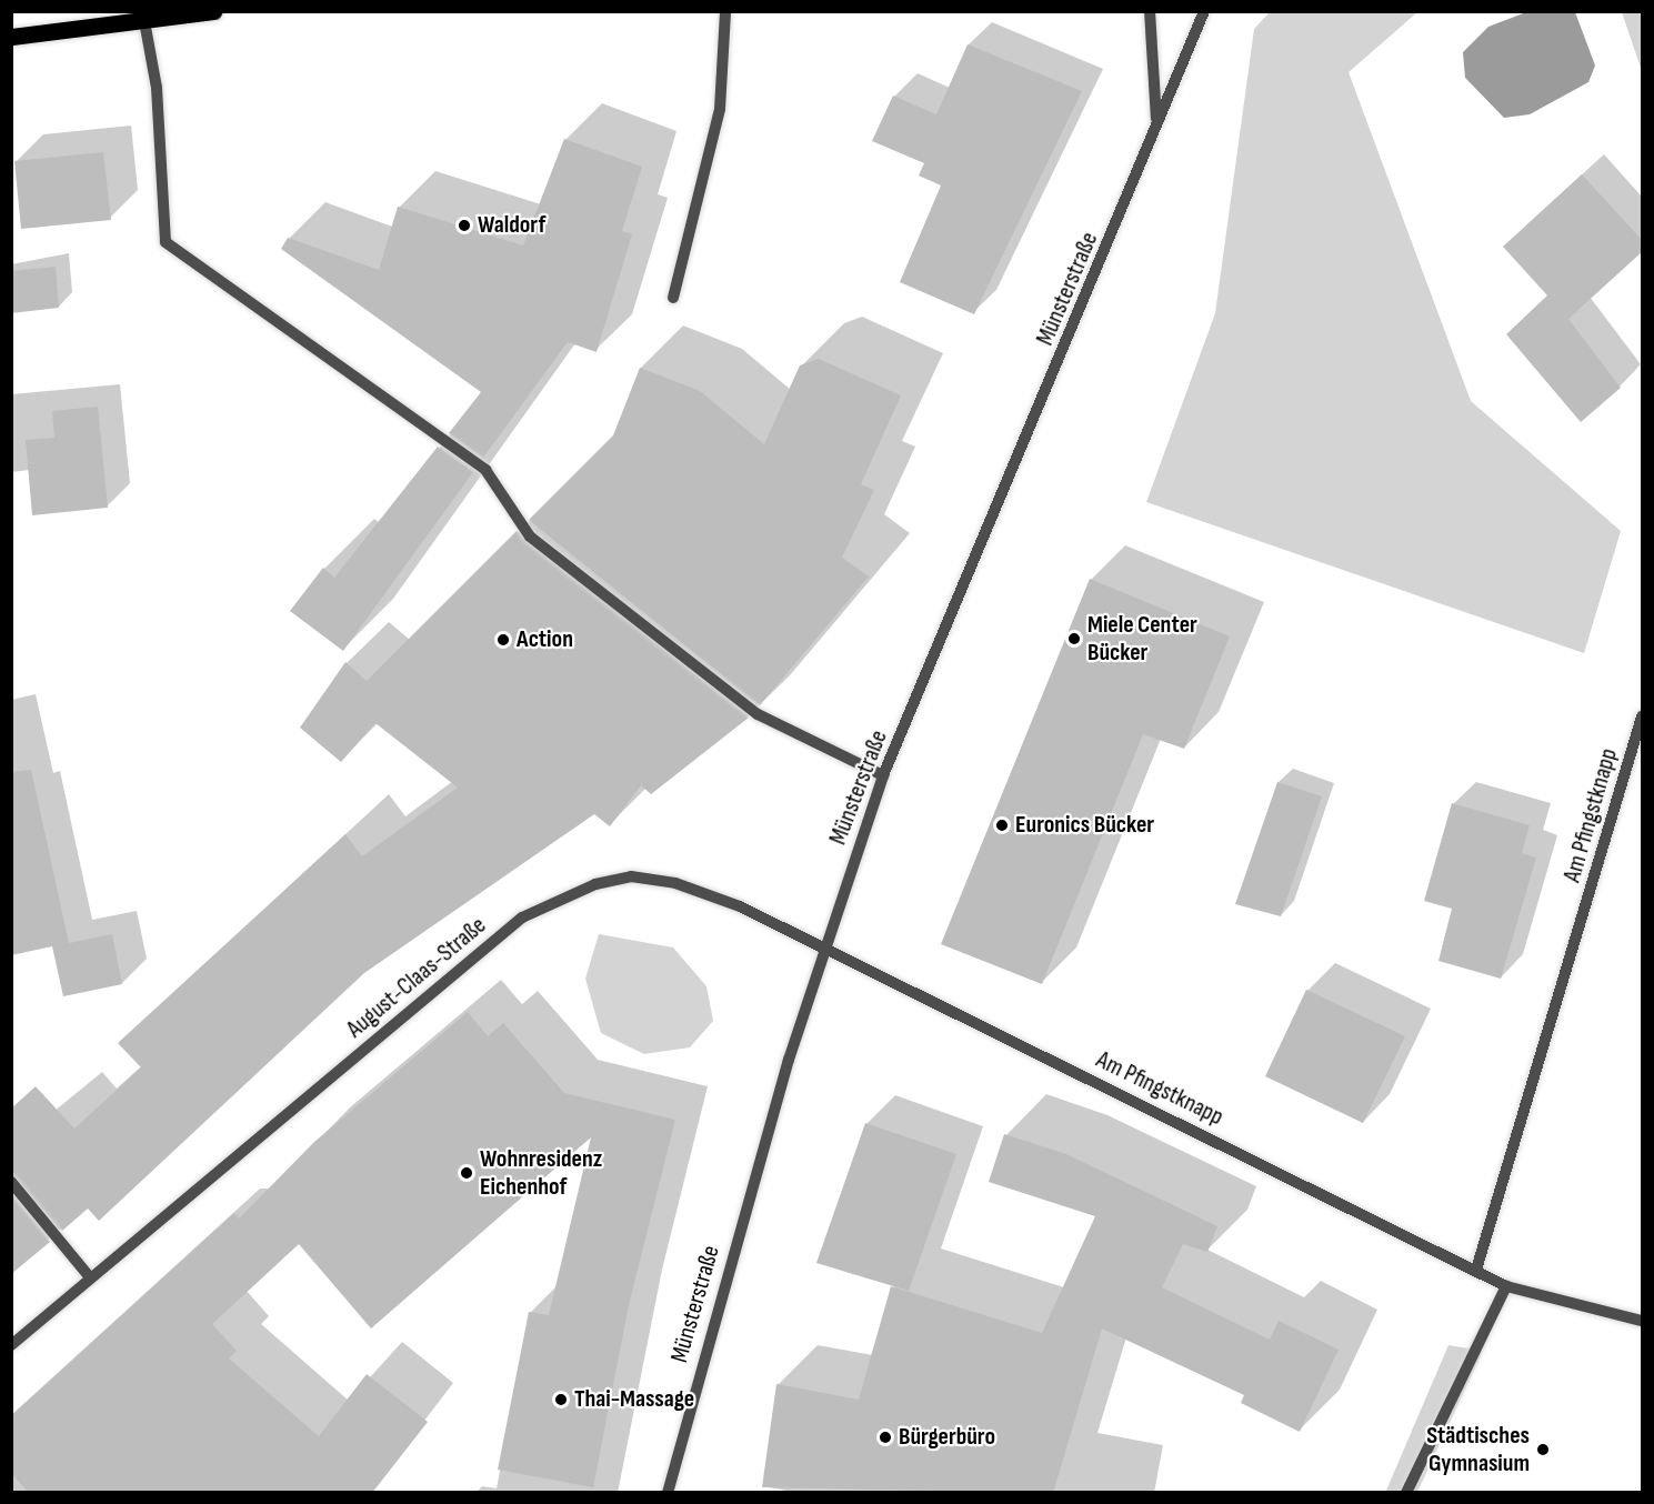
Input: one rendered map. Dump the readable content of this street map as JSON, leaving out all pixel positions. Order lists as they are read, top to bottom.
{
  "streets": {
    "street": ["Münsterstraße", "Am Pfingstknapp", "August-Claas-Straße"]
  },
  "crossings": [
    ["Münsterstraße", "Am Pfingstknapp"],
    ["Münsterstraße", "August-Claas-Straße"],
    ["Am Pfingstknapp", "August-Claas-Straße"]
  ],
  "places": [
    "Waldorf",
    "Miele Center Bücker",
    "Action",
    "Euronics Bücker",
    "Wohnresidenz Eichenhof",
    "Thai-Massage",
    "Bürgerbüro",
    "Städtisches Gymnasium"
  ]
}
